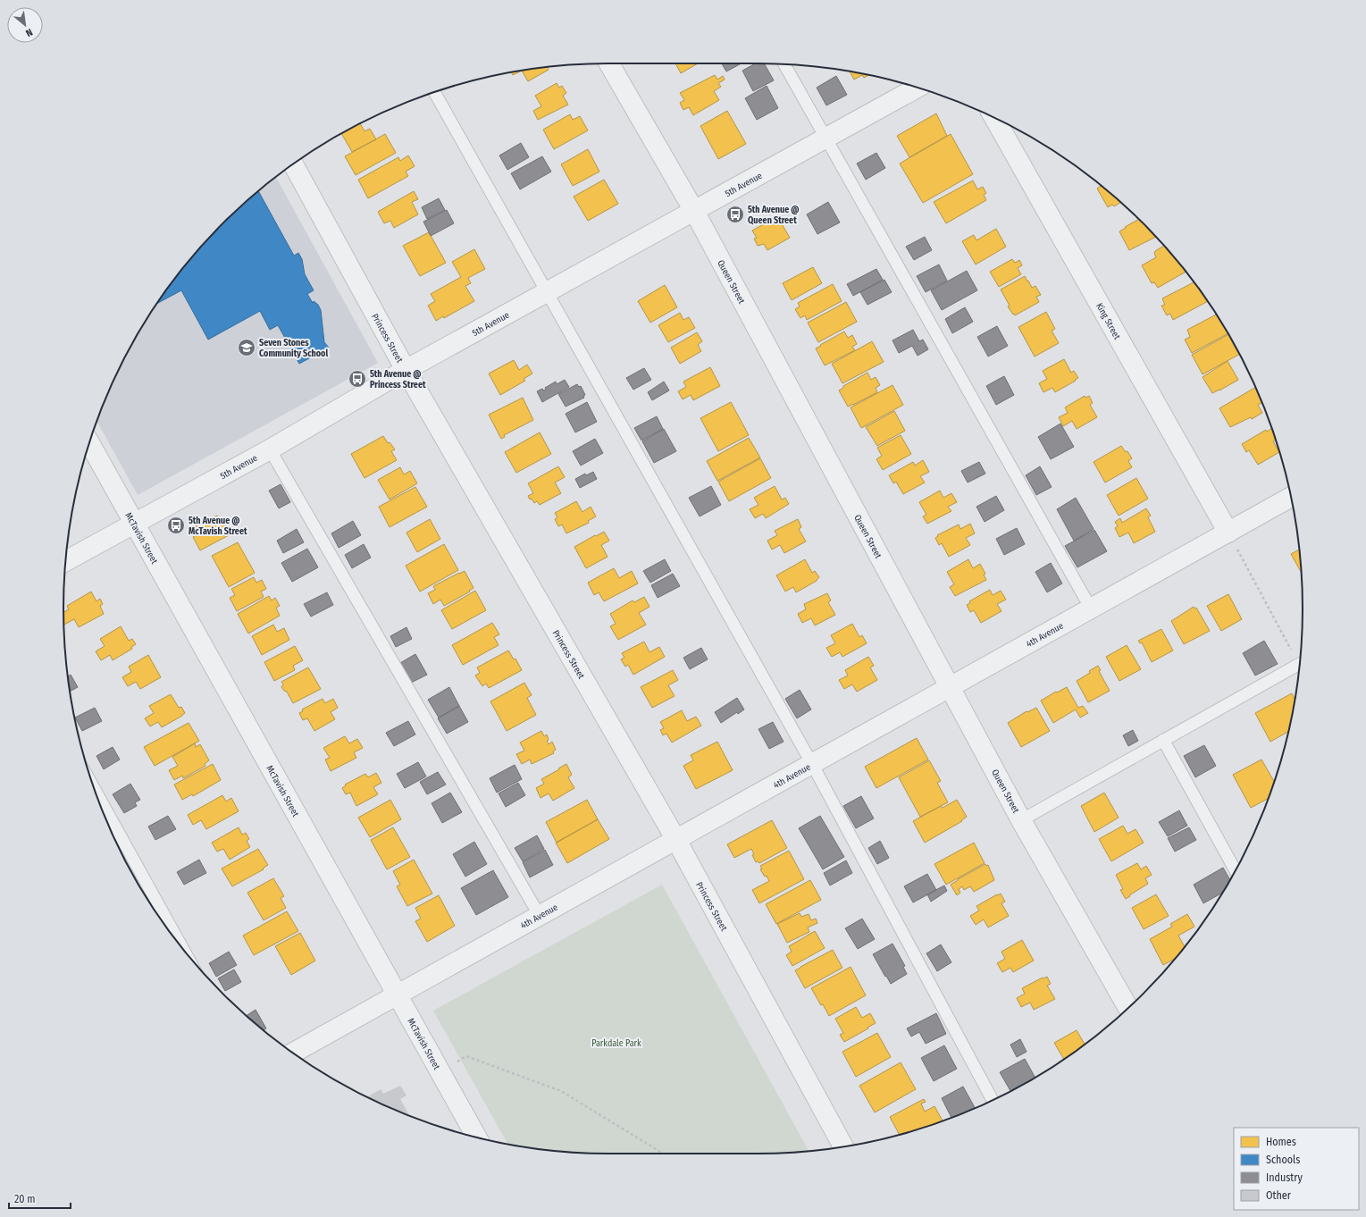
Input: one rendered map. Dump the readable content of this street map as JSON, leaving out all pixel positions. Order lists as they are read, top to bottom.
{
  "streets": {
    "street": [
      "5th Avenue",
      "Queen Street",
      "King Street",
      "Princess Street",
      "McTavish Street",
      "4th Avenue"
    ]
  },
  "crossings": [
    ["5th Avenue", "Queen Street"],
    ["5th Avenue", "Princess Street"],
    ["5th Avenue", "McTavish Street"],
    ["Queen Street", "4th Avenue"],
    ["King Street", "4th Avenue"],
    ["Princess Street", "4th Avenue"],
    ["McTavish Street", "4th Avenue"]
  ],
  "parks": ["Parkdale Park"],
  "places": {
    "bus stop": ["5th Avenue @ Queen Street", "5th Avenue @ Princess Street", "5th Avenue @ McTavish Street"],
    "school or university": ["Seven Stones Community School"]
  },
  "legend": [
    "Homes",
    "Schools",
    "Industry",
    "Other"
  ],
  "scale_bar": "20 m",
  "north": "bottom right"
}
